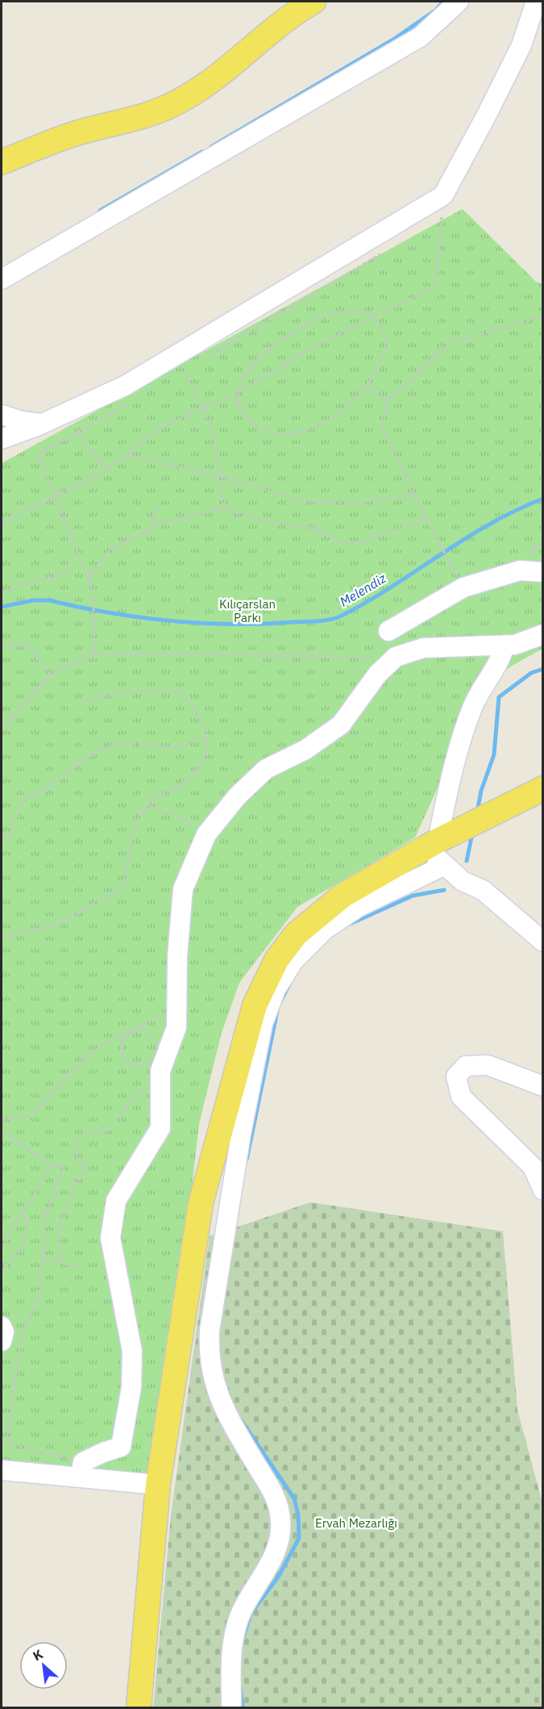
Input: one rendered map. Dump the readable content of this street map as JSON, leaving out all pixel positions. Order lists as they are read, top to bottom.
{
  "water": ["Melendiz"],
  "parks": ["Kılıçarslan Parkı", "Ervah Mezarlığı"],
  "north": "top left"
}
